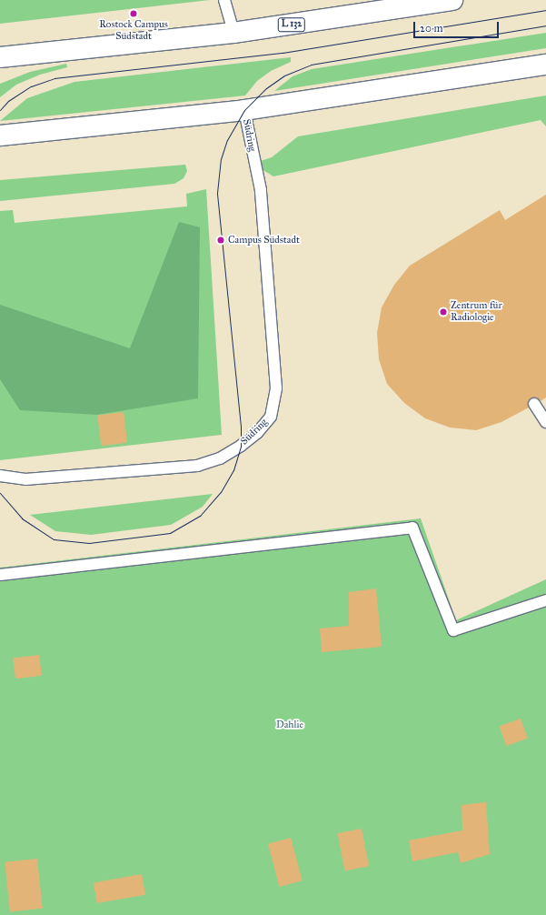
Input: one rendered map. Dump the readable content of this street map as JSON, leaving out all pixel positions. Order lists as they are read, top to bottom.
{
  "streets": {
    "main road": ["L 132", "Südring"]
  },
  "parks": ["Dahlie"],
  "places": ["Rostock Campus Südstadt", "Campus Südstadt", "Zentrum für Radiologie"],
  "scale_bar": "20 m"
}
